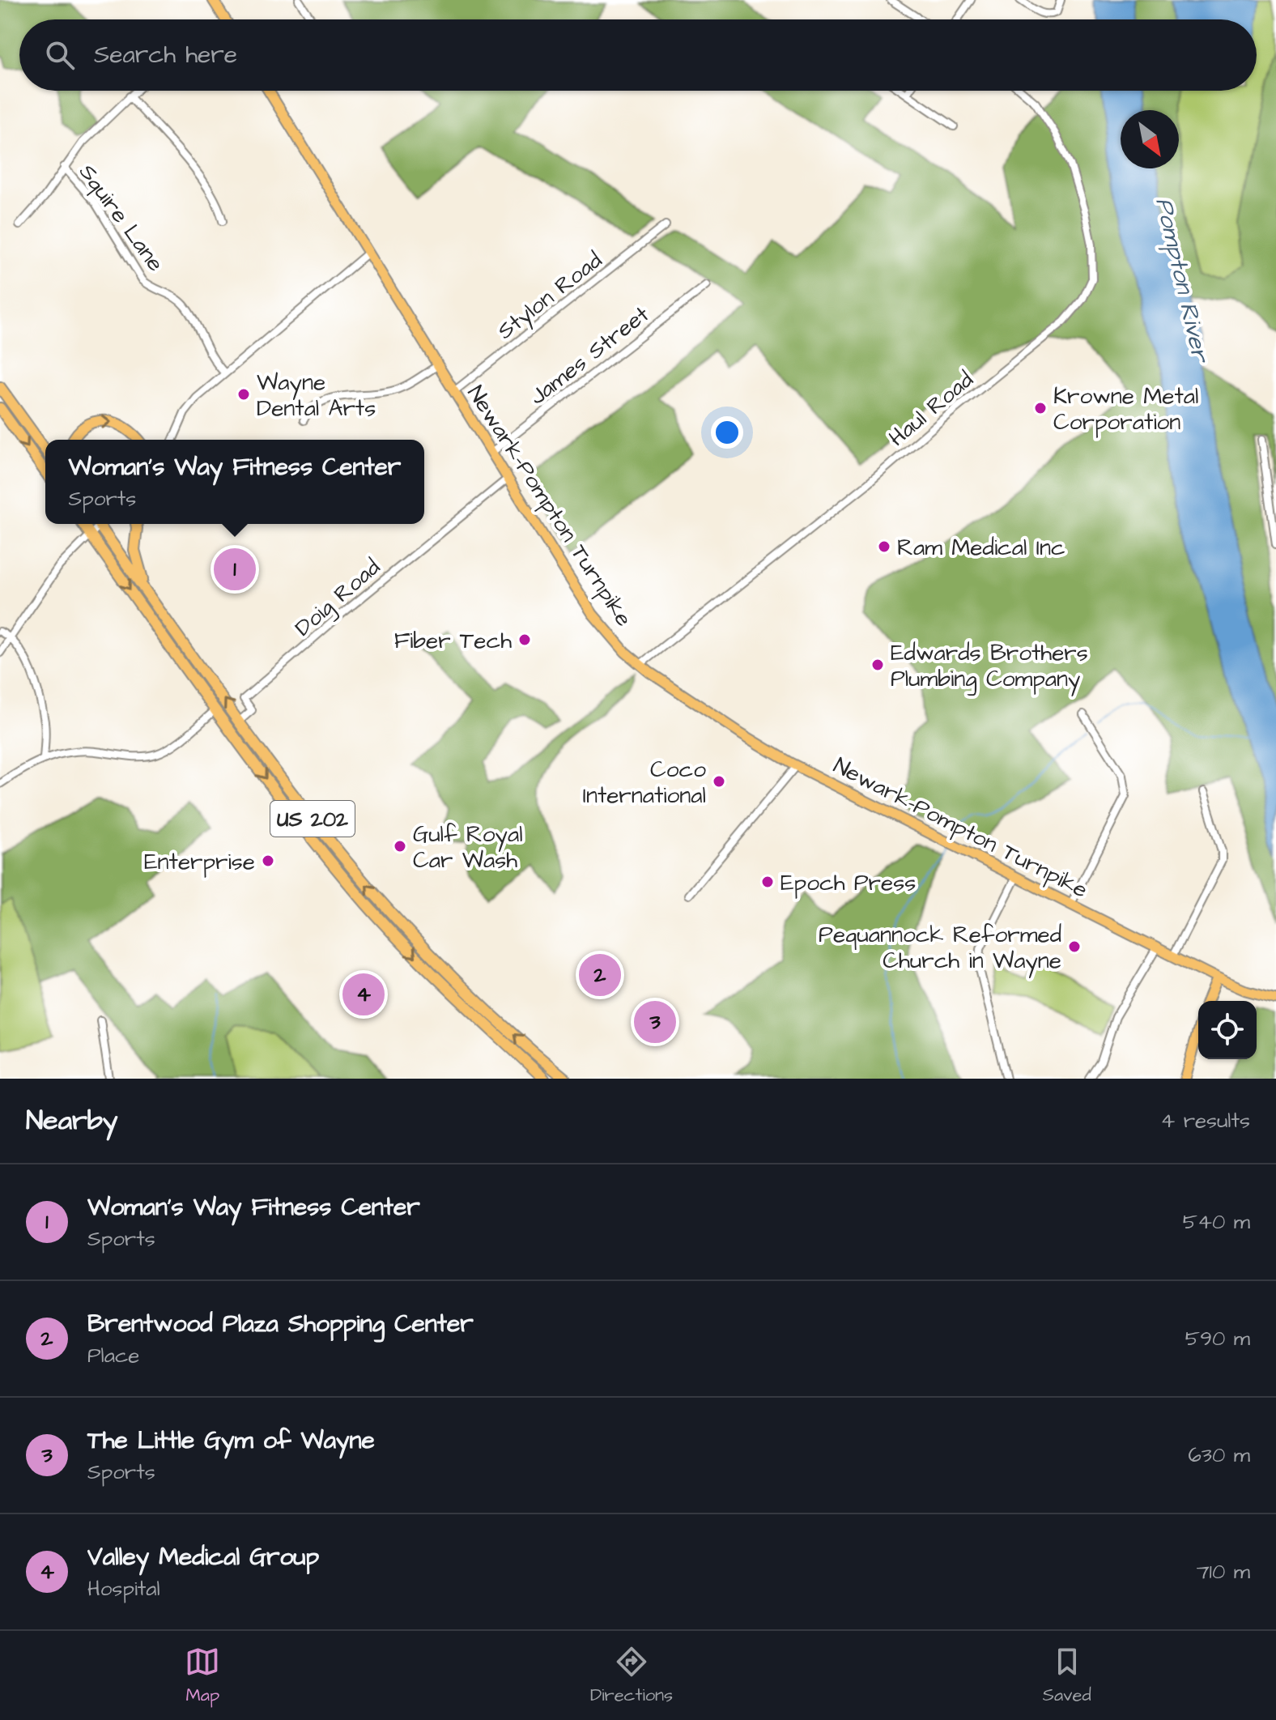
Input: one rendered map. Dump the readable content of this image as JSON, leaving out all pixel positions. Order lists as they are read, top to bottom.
{
  "streets": {
    "highway": ["US 202"],
    "main road": ["Newark-Pompton Turnpike"],
    "street": [
      "Squire Lane",
      "Stylon Road",
      "James Street",
      "Haul Road",
      "Doig Road"
    ]
  },
  "crossings": [
    ["Stylon Road", "Newark-Pompton Turnpike"],
    ["James Street", "Newark-Pompton Turnpike"],
    ["Haul Road", "Newark-Pompton Turnpike"],
    ["Newark-Pompton Turnpike", "Doig Road"],
    ["Doig Road", "US 202"]
  ],
  "water": ["Pompton River"],
  "places": [
    "Wayne Dental Arts",
    "Krowne Metal Corporation",
    "Ram Medical Inc",
    "Fiber Tech",
    "Edwards Brothers Plumbing Company",
    "Coco International",
    "Gulf Royal Car Wash",
    "Enterprise",
    "Epoch Press",
    "Pequannock Reformed Church in Wayne"
  ],
  "north": "bottom right",
  "page": {
    "search": "Search here",
    "popup": ["Woman's Way Fitness Center", "Sports"],
    "pins": [
      "1",
      "2",
      "4",
      "3"
    ],
    "heading": ["Nearby", "4 results"],
    "list": [
      {
        "mark": "1",
        "name": "Woman's Way Fitness Center",
        "note": "Sports",
        "value": "540 m"
      },
      {
        "mark": "2",
        "name": "Brentwood Plaza Shopping Center",
        "note": "Place",
        "value": "590 m"
      },
      {
        "mark": "3",
        "name": "The Little Gym of Wayne",
        "note": "Sports",
        "value": "630 m"
      },
      {
        "mark": "4",
        "name": "Valley Medical Group",
        "note": "Hospital",
        "value": "710 m"
      }
    ],
    "nav": ["Map", "Directions", "Saved"]
  }
}
